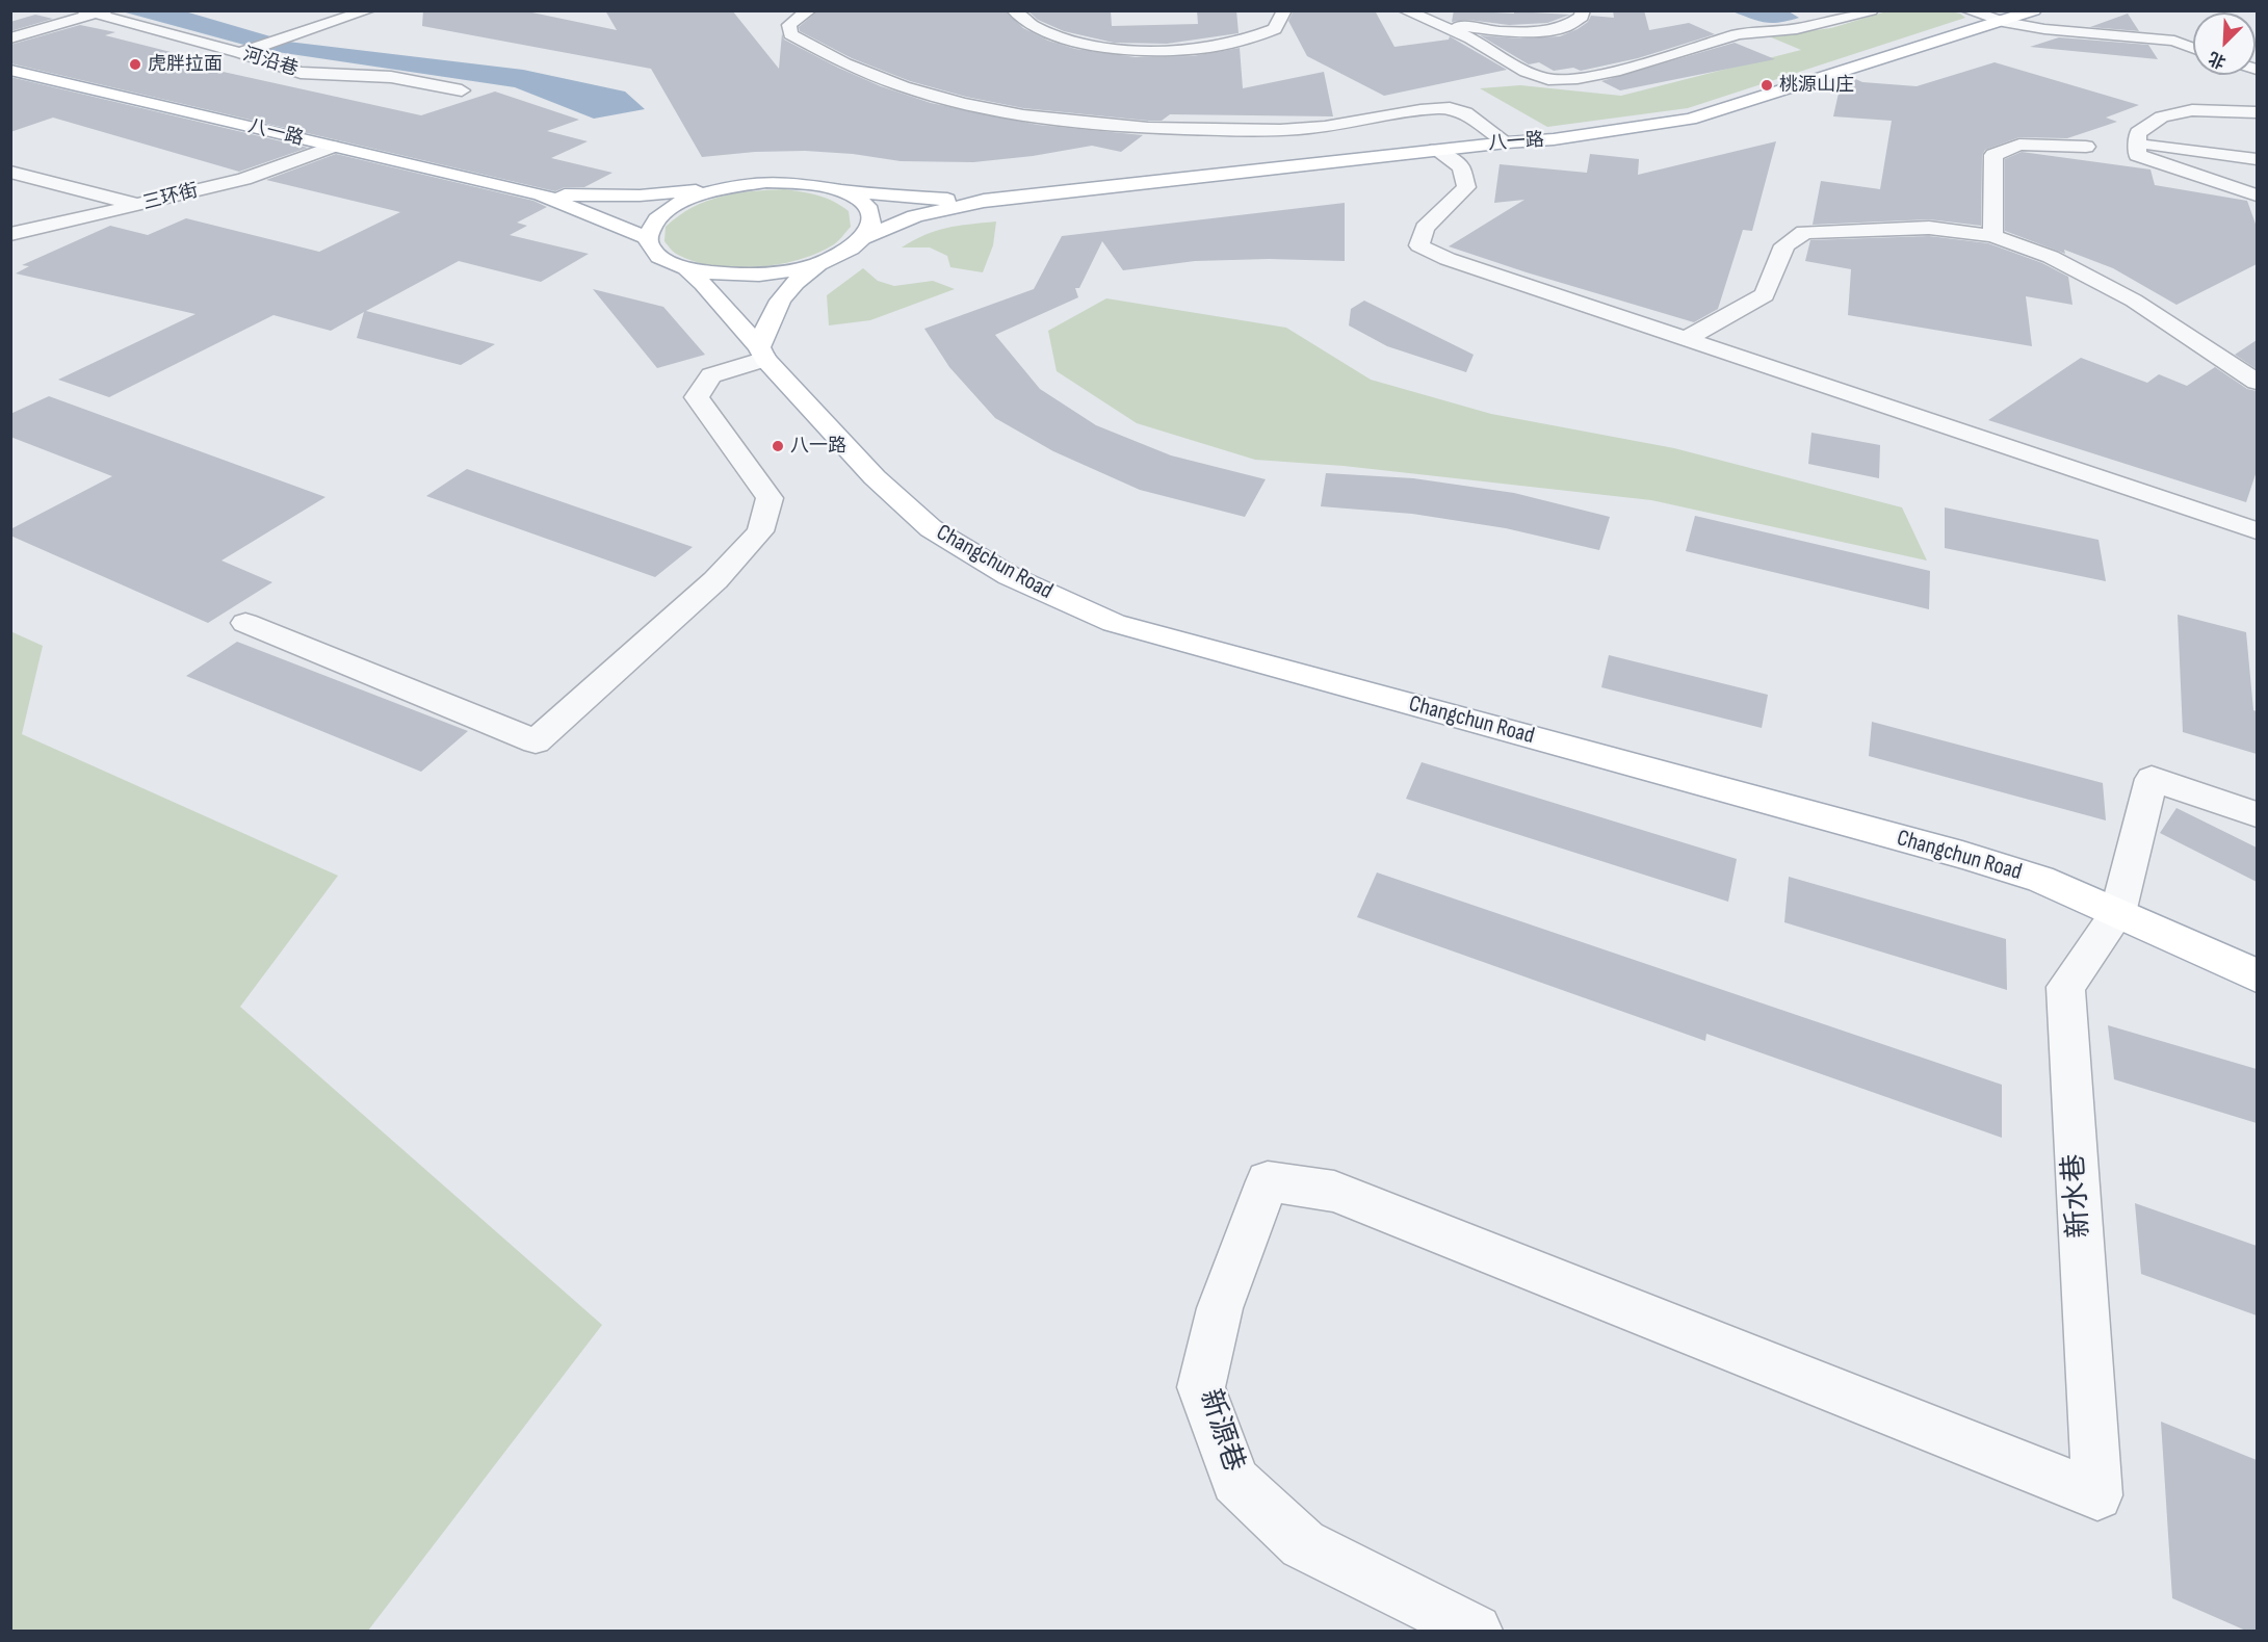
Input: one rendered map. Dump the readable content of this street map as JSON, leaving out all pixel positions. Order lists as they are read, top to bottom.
{
  "streets": {
    "main road": ["八一路", "Changchun Road"],
    "street": [
      "河沿巷",
      "三环街",
      "新水巷",
      "新源巷"
    ]
  },
  "crossings": [
    ["八一路", "三环街"],
    ["Changchun Road", "新水巷"],
    ["新水巷", "新源巷"]
  ],
  "places": ["虎胖拉面", "桃源山庄", "八一路"],
  "north": "bottom left"
}
